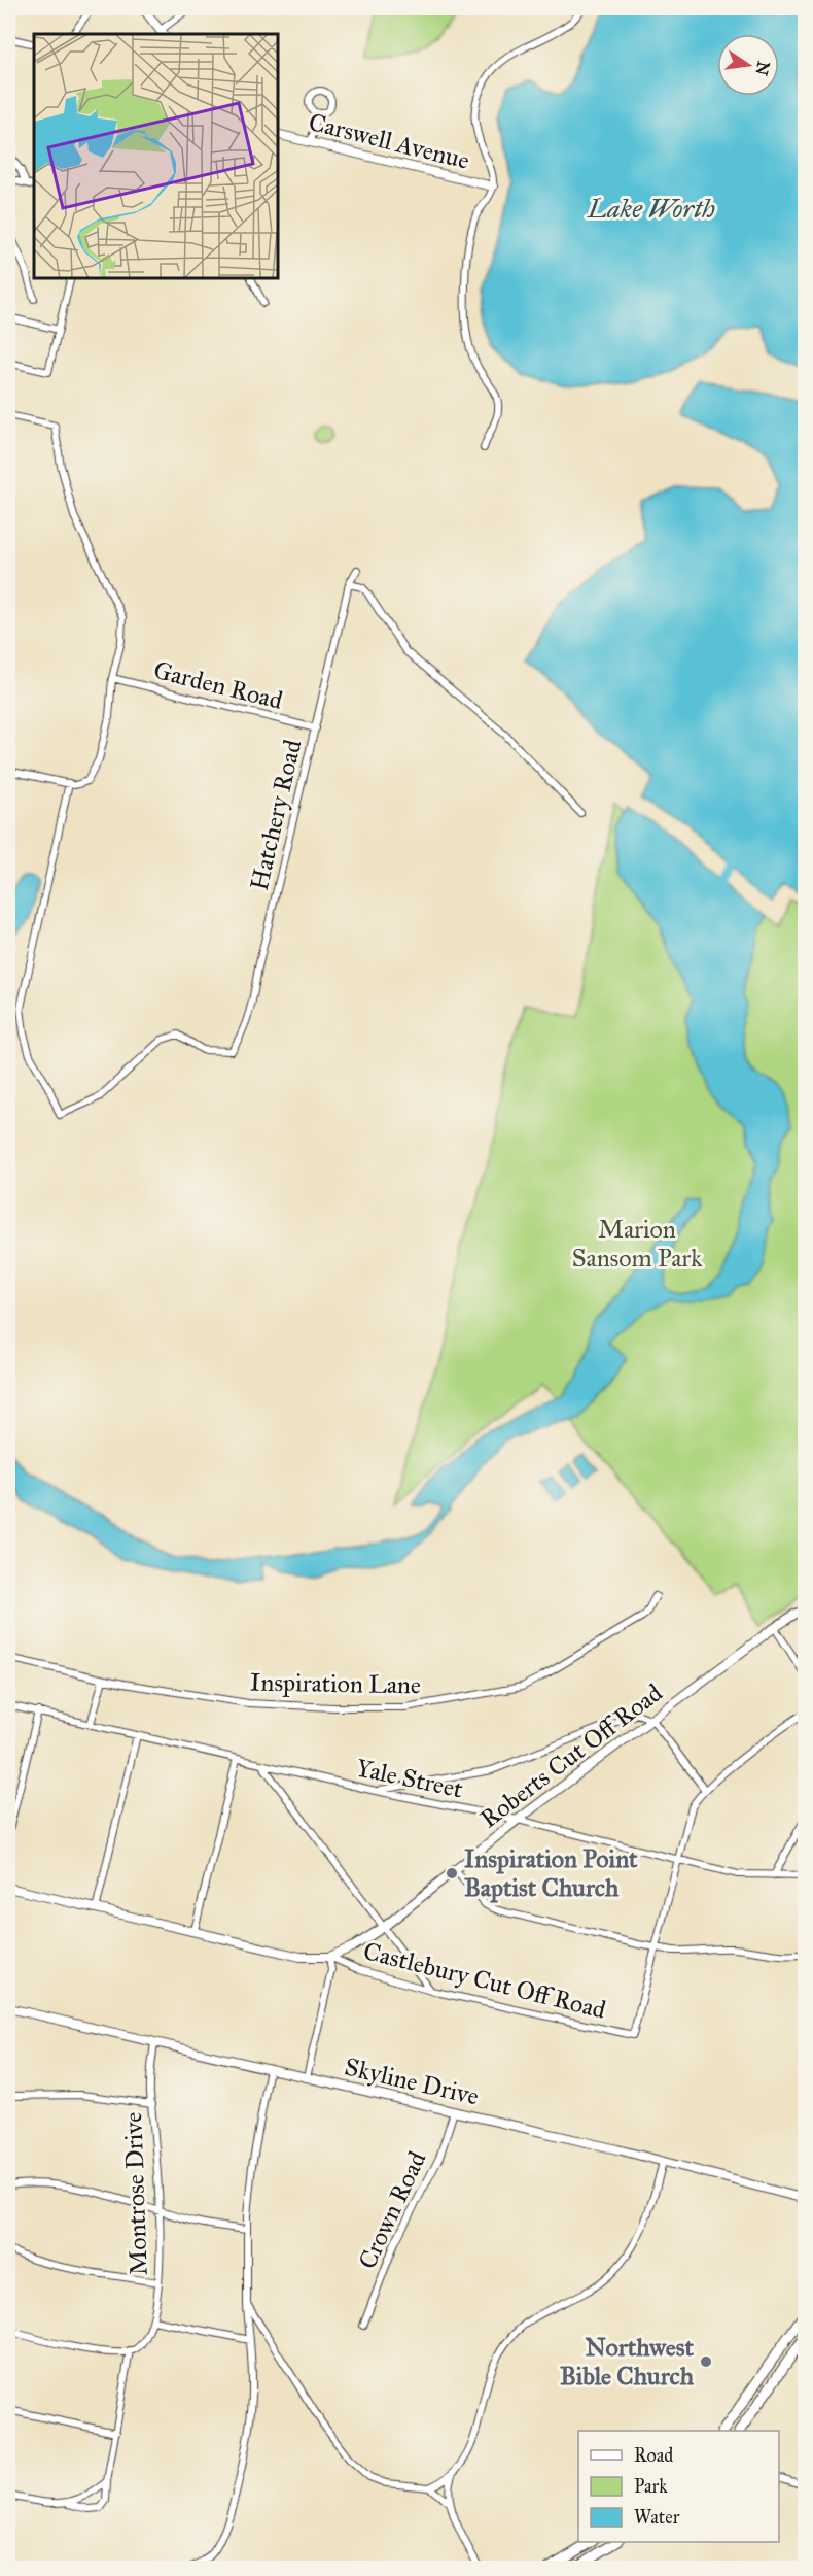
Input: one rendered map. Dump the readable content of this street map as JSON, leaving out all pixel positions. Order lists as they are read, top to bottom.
{
  "streets": {
    "street": [
      "Carswell Avenue",
      "Garden Road",
      "Hatchery Road",
      "Inspiration Lane",
      "Roberts Cut Off Road",
      "Yale Street",
      "Castlebury Cut Off Road",
      "Skyline Drive",
      "Montrose Drive",
      "Crown Road"
    ]
  },
  "crossings": [
    ["Garden Road", "Hatchery Road"],
    ["Roberts Cut Off Road", "Yale Street"],
    ["Roberts Cut Off Road", "Castlebury Cut Off Road"],
    ["Skyline Drive", "Montrose Drive"],
    ["Skyline Drive", "Crown Road"]
  ],
  "water": ["Lake Worth"],
  "parks": ["Marion Sansom Park"],
  "places": ["Inspiration Point Baptist Church", "Northwest Bible Church"],
  "legend": ["Road", "Park", "Water"],
  "north": "right"
}
